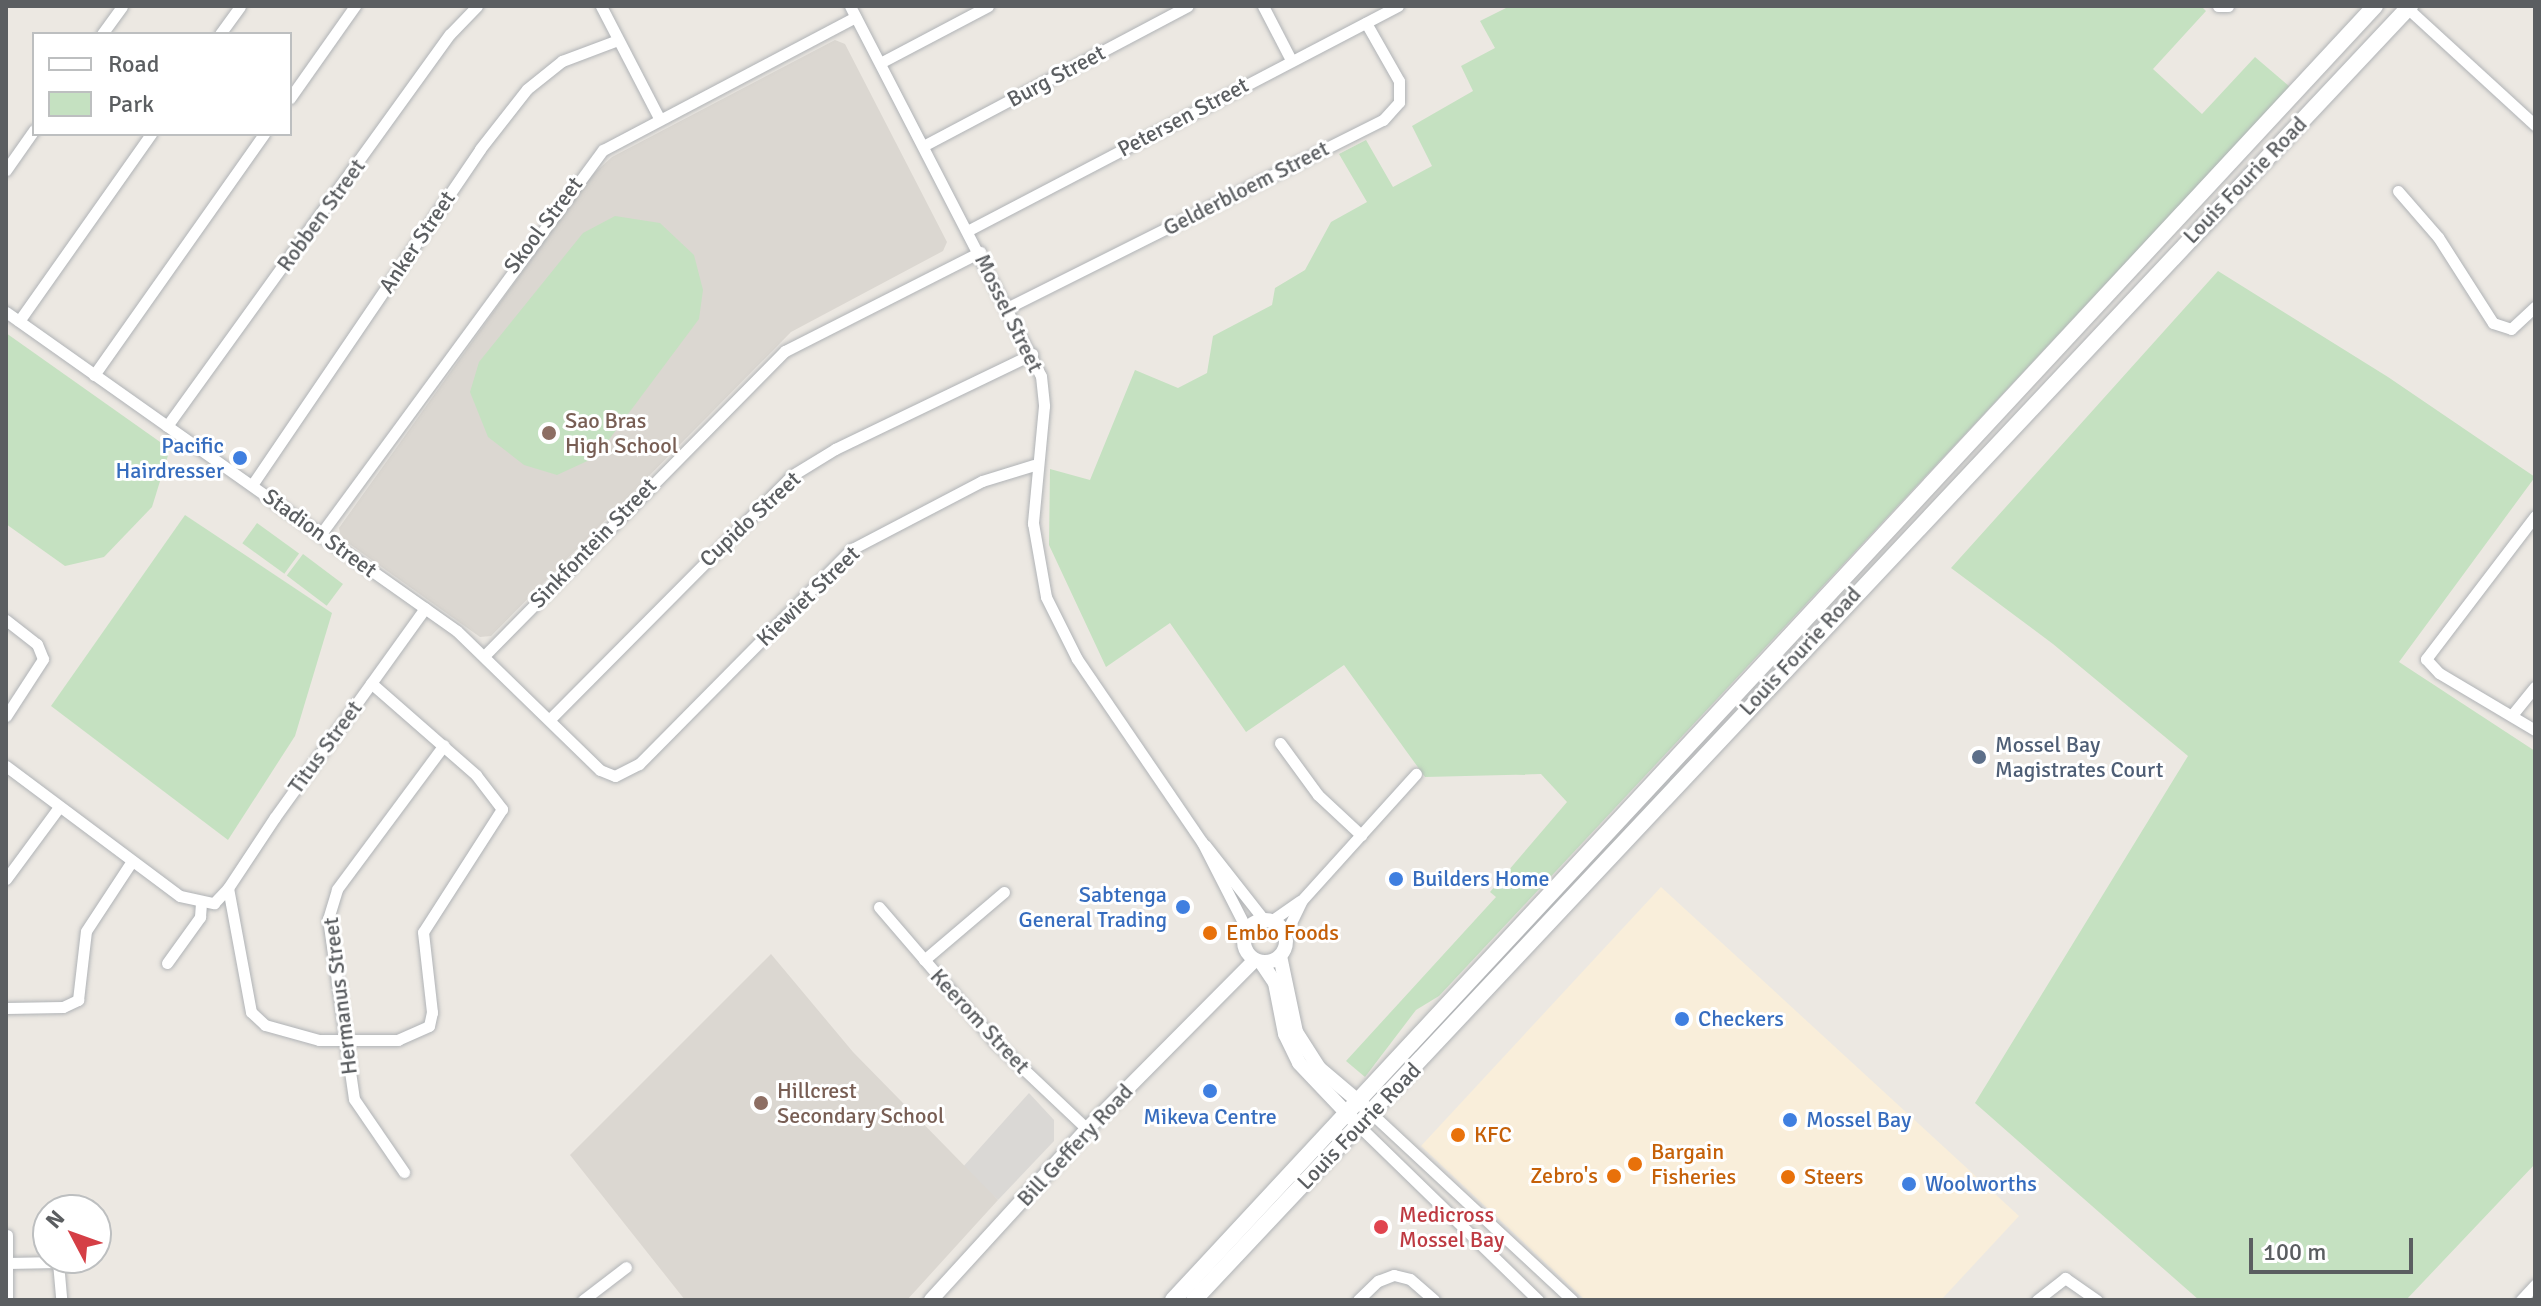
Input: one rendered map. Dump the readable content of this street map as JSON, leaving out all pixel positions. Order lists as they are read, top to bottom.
{
  "streets": {
    "main road": ["Louis Fourie Road"],
    "street": [
      "Burg Street",
      "Petersen Street",
      "Gelderbloem Street",
      "Robben Street",
      "Skool Street",
      "Anker Street",
      "Mossel Street",
      "Cupido Street",
      "Stadion Street",
      "Sinkfontein Street",
      "Kiewiet Street",
      "Titus Street",
      "Hermanus Street",
      "Keerom Street",
      "Bill Geffery Road"
    ]
  },
  "crossings": [
    ["Burg Street", "Mossel Street"],
    ["Petersen Street", "Gelderbloem Street"],
    ["Petersen Street", "Mossel Street"],
    ["Gelderbloem Street", "Mossel Street"],
    ["Robben Street", "Stadion Street"],
    ["Skool Street", "Mossel Street"],
    ["Skool Street", "Stadion Street"],
    ["Anker Street", "Stadion Street"],
    ["Mossel Street", "Cupido Street"],
    ["Mossel Street", "Sinkfontein Street"],
    ["Mossel Street", "Kiewiet Street"],
    ["Cupido Street", "Stadion Street"],
    ["Stadion Street", "Sinkfontein Street"],
    ["Stadion Street", "Kiewiet Street"],
    ["Stadion Street", "Titus Street"],
    ["Keerom Street", "Bill Geffery Road"]
  ],
  "places": [
    "Sao Bras High School",
    "Pacific Hairdresser",
    "Mossel Bay Magistrates Court",
    "Builders Home",
    "Sabtenga General Trading",
    "Embo Foods",
    "Checkers",
    "Mikeva Centre",
    "Hillcrest Secondary School",
    "Mossel Bay",
    "KFC",
    "Bargain Fisheries",
    "Zebro's",
    "Steers",
    "Woolworths",
    "Medicross Mossel Bay"
  ],
  "legend": ["Road", "Park"],
  "scale_bar": "100 m",
  "north": "top left"
}
